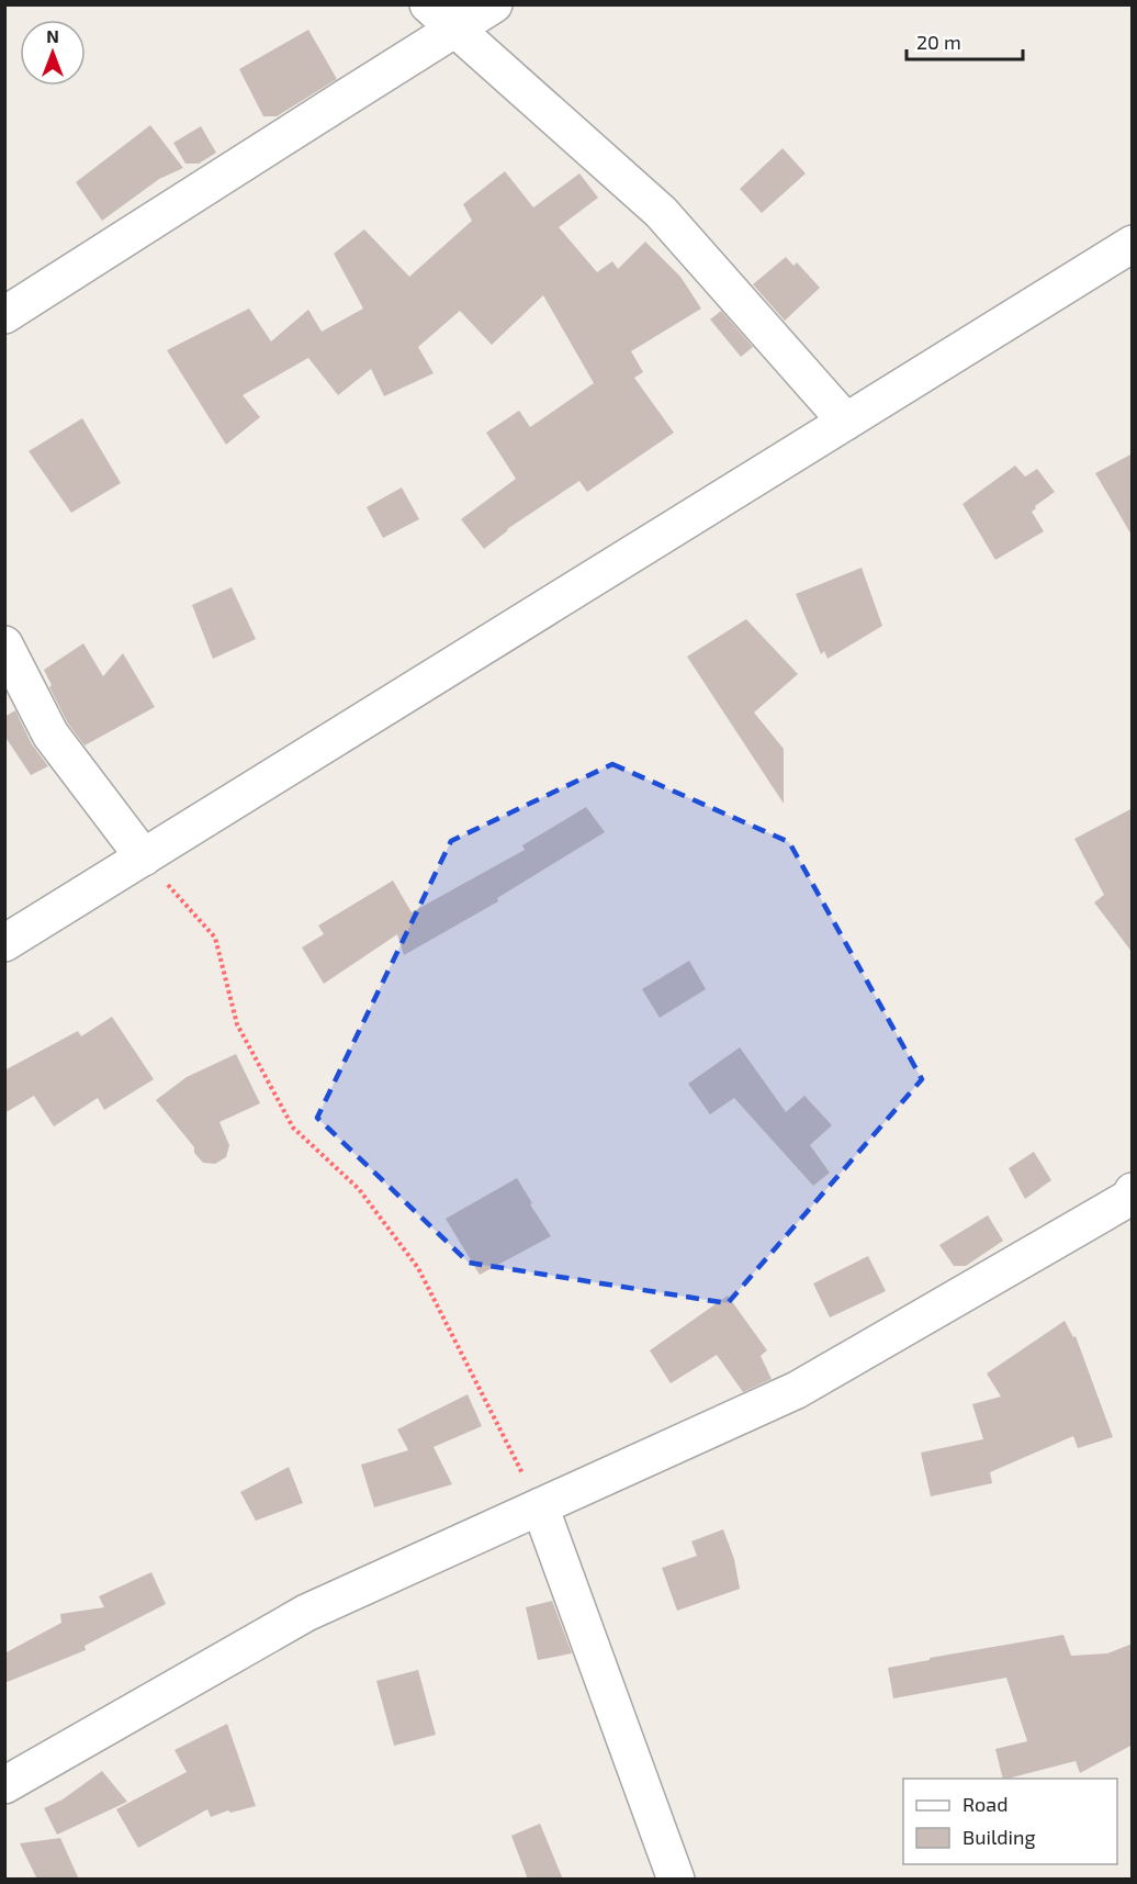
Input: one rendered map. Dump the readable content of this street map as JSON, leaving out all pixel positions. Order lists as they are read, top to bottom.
{
  "legend": ["Road", "Building"],
  "scale_bar": "20 m",
  "north": "top"
}
